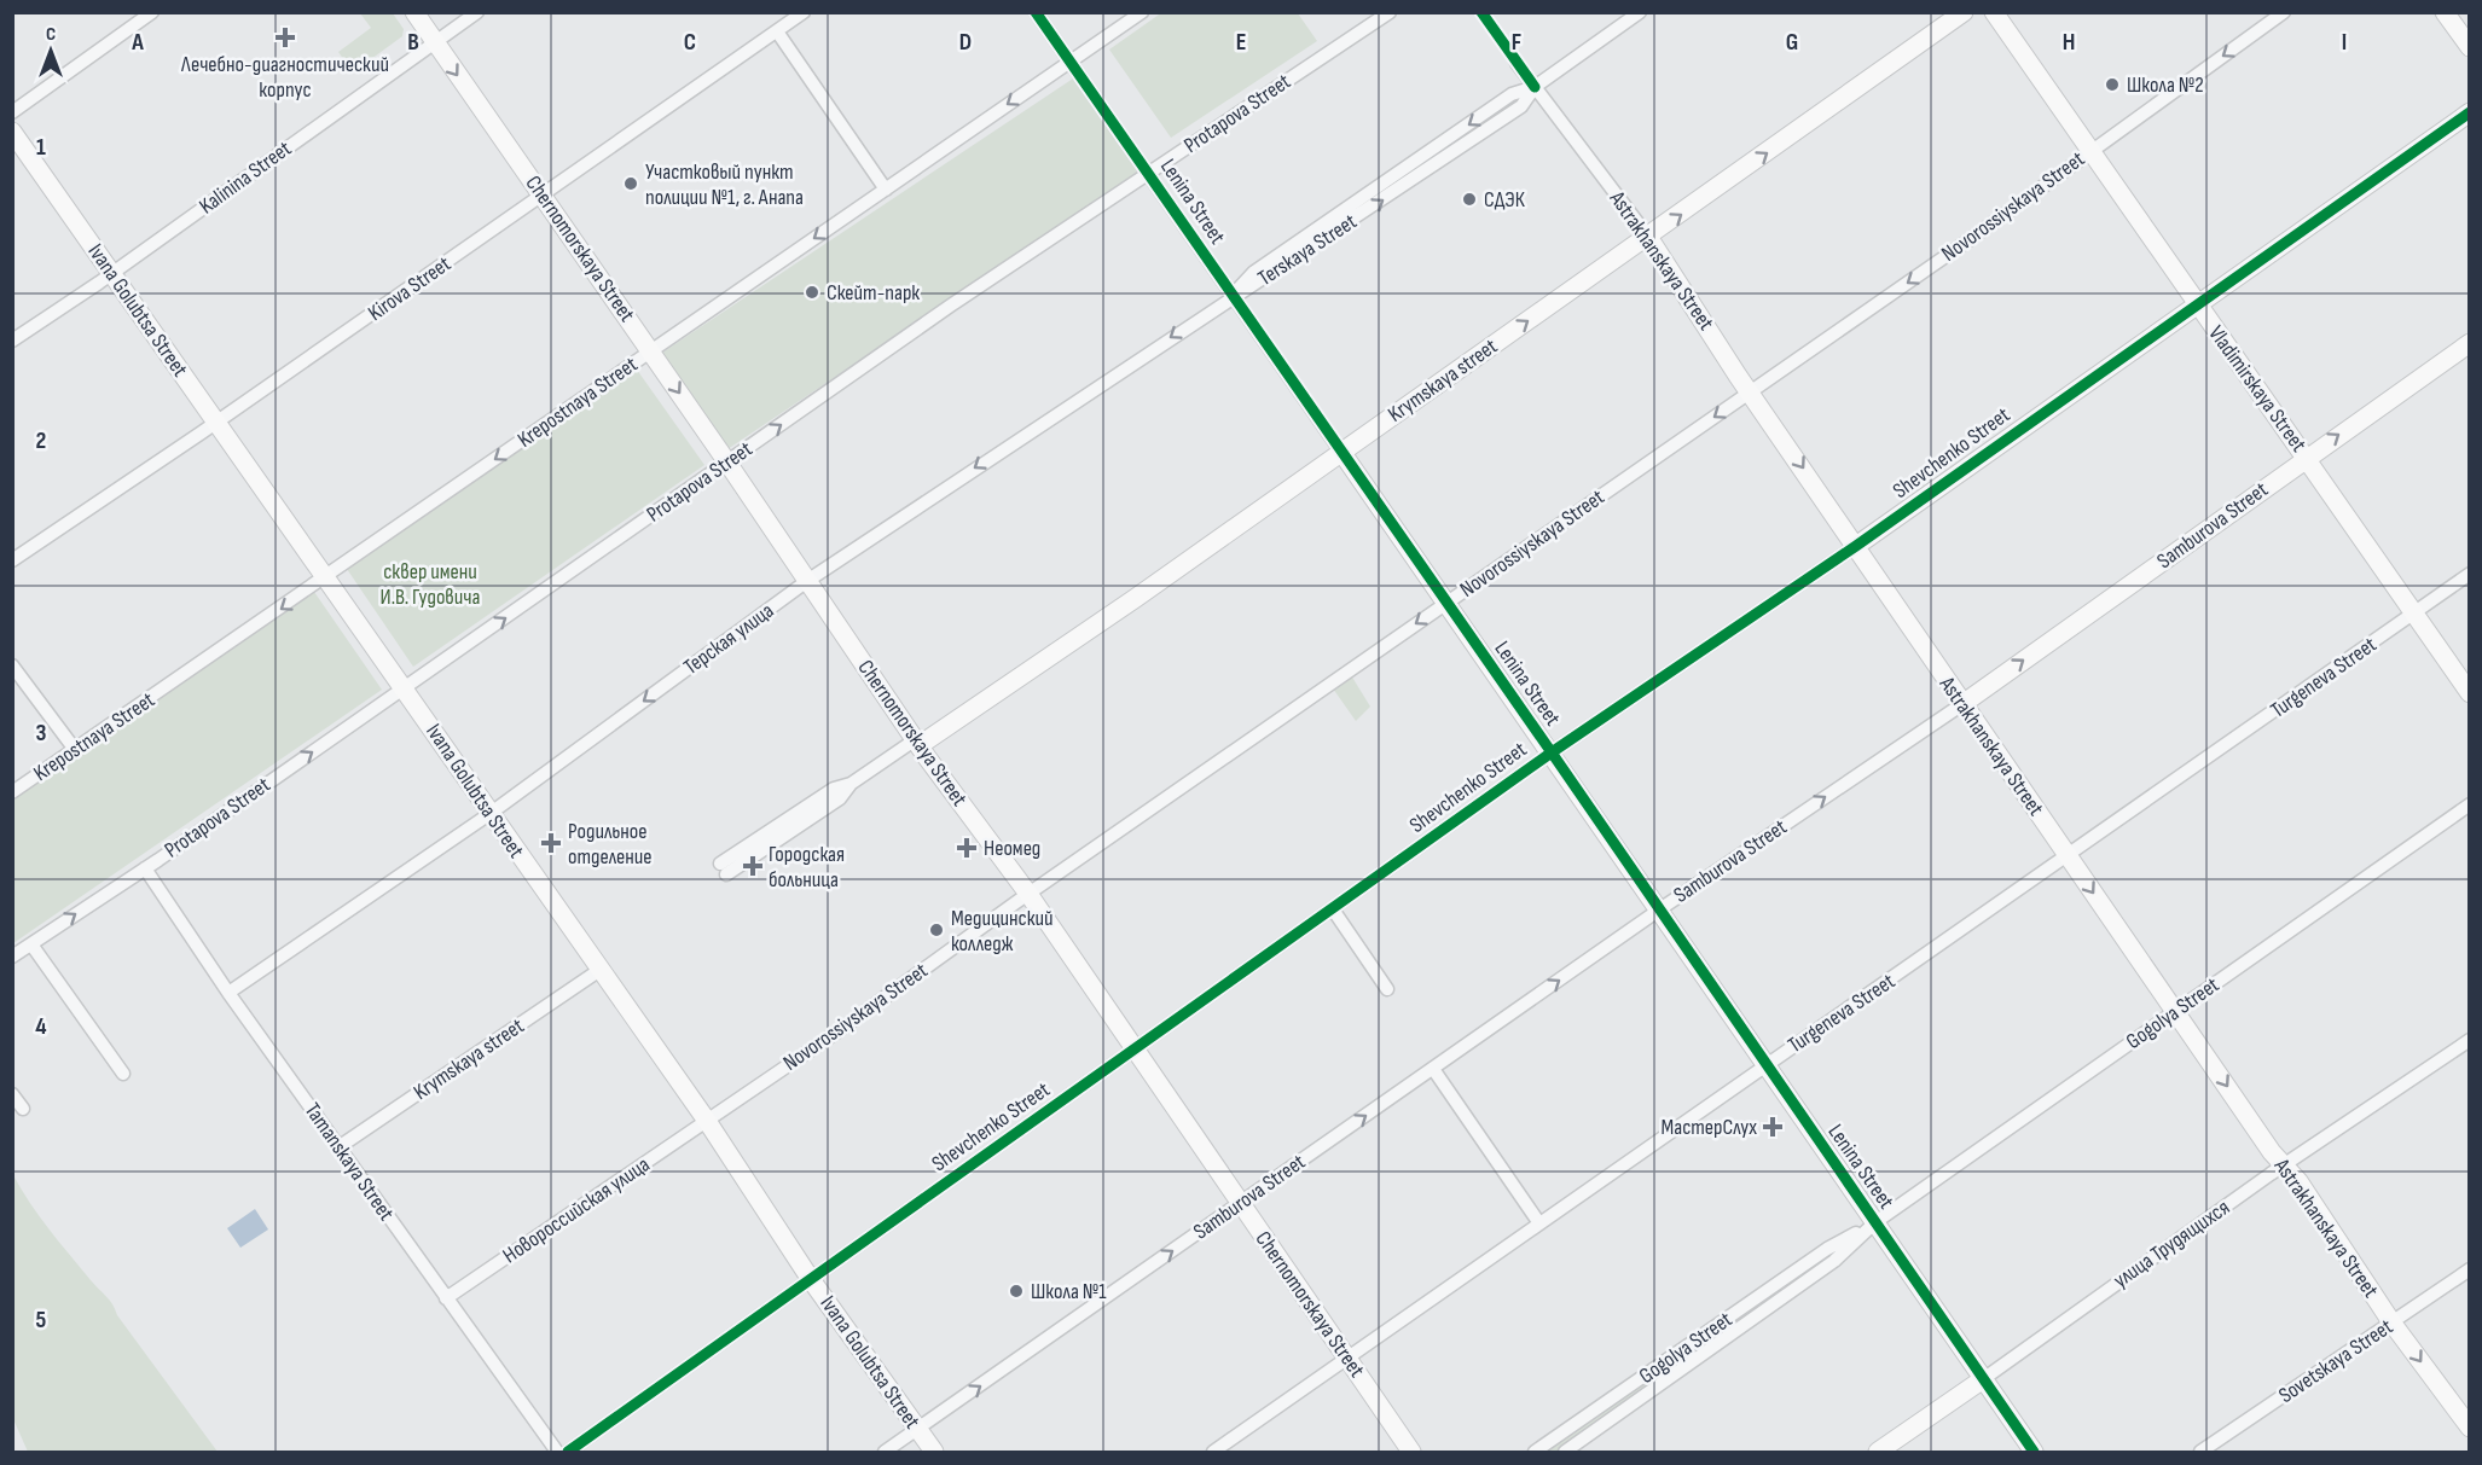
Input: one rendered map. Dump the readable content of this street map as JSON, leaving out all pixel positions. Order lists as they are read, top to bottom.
{
  "streets": {
    "street": [
      "Protapova Street",
      "Kalinina Street",
      "Lenina Street",
      "Novorossiyskaya Street",
      "Chernomorskaya Street",
      "Terskaya Street",
      "Astrakhanskaya Street",
      "Kirova Street",
      "Ivana Golubtsa Street",
      "Krymskaya street",
      "Vladimirskaya Street",
      "Krepostnaya Street",
      "Shevchenko Street",
      "Samburova Street",
      "Терская улица",
      "Turgeneva Street",
      "Gogolya Street",
      "Tamanskaya Street",
      "Новороссийская улица",
      "улица Трудящихся",
      "Sovetskaya Street"
    ]
  },
  "crossings": [
    ["Protapova Street", "Lenina Street"],
    ["Protapova Street", "Chernomorskaya Street"],
    ["Protapova Street", "Ivana Golubtsa Street"],
    ["Protapova Street", "Tamanskaya Street"],
    ["Kalinina Street", "Chernomorskaya Street"],
    ["Kalinina Street", "Ivana Golubtsa Street"],
    ["Lenina Street", "Novorossiyskaya Street"],
    ["Lenina Street", "Terskaya Street"],
    ["Lenina Street", "Krymskaya street"],
    ["Lenina Street", "Krepostnaya Street"],
    ["Lenina Street", "Shevchenko Street"],
    ["Lenina Street", "Samburova Street"],
    ["Lenina Street", "Терская улица"],
    ["Lenina Street", "Turgeneva Street"],
    ["Lenina Street", "Gogolya Street"],
    ["Lenina Street", "улица Трудящихся"],
    ["Novorossiyskaya Street", "Chernomorskaya Street"],
    ["Novorossiyskaya Street", "Astrakhanskaya Street"],
    ["Novorossiyskaya Street", "Ivana Golubtsa Street"],
    ["Novorossiyskaya Street", "Vladimirskaya Street"],
    ["Novorossiyskaya Street", "Новороссийская улица"],
    ["Chernomorskaya Street", "Kirova Street"],
    ["Chernomorskaya Street", "Krymskaya street"],
    ["Chernomorskaya Street", "Krepostnaya Street"],
    ["Chernomorskaya Street", "Shevchenko Street"],
    ["Chernomorskaya Street", "Samburova Street"],
    ["Chernomorskaya Street", "Терская улица"],
    ["Chernomorskaya Street", "Turgeneva Street"],
    ["Terskaya Street", "Astrakhanskaya Street"],
    ["Terskaya Street", "Терская улица"],
    ["Astrakhanskaya Street", "Krymskaya street"],
    ["Astrakhanskaya Street", "Shevchenko Street"],
    ["Astrakhanskaya Street", "Samburova Street"],
    ["Astrakhanskaya Street", "Turgeneva Street"],
    ["Astrakhanskaya Street", "Gogolya Street"],
    ["Astrakhanskaya Street", "улица Трудящихся"],
    ["Astrakhanskaya Street", "Sovetskaya Street"],
    ["Kirova Street", "Ivana Golubtsa Street"],
    ["Ivana Golubtsa Street", "Krymskaya street"],
    ["Ivana Golubtsa Street", "Krepostnaya Street"],
    ["Ivana Golubtsa Street", "Shevchenko Street"],
    ["Ivana Golubtsa Street", "Samburova Street"],
    ["Ivana Golubtsa Street", "Терская улица"],
    ["Ivana Golubtsa Street", "Новороссийская улица"],
    ["Krymskaya street", "Tamanskaya Street"],
    ["Vladimirskaya Street", "Shevchenko Street"],
    ["Vladimirskaya Street", "Samburova Street"],
    ["Vladimirskaya Street", "Turgeneva Street"],
    ["Терская улица", "Tamanskaya Street"],
    ["Tamanskaya Street", "Новороссийская улица"]
  ],
  "one_way": [
    "Protapova Street",
    "Novorossiyskaya Street",
    "Astrakhanskaya Street",
    "Krymskaya street",
    "Krepostnaya Street",
    "Samburova Street",
    "Терская улица"
  ],
  "parks": ["сквер имени И.В. Гудовича"],
  "places": {
    "health": [
      "Лечебно-диагностический корпус",
      "Родильное отделение",
      "Неомед",
      "Городская больница",
      "МастерСлух"
    ],
    "other": [
      "Школа №2",
      "Участковый пункт полиции №1, г. Анапа",
      "СДЭК",
      "Скейт-парк",
      "Медицинский колледж",
      "Школа №1"
    ]
  },
  "north": "top",
  "grid": {
    "columns": [
      "A",
      "B",
      "C",
      "D",
      "E",
      "F",
      "G",
      "H",
      "I"
    ],
    "rows": [
      "1",
      "2",
      "3",
      "4",
      "5"
    ]
  }
}
